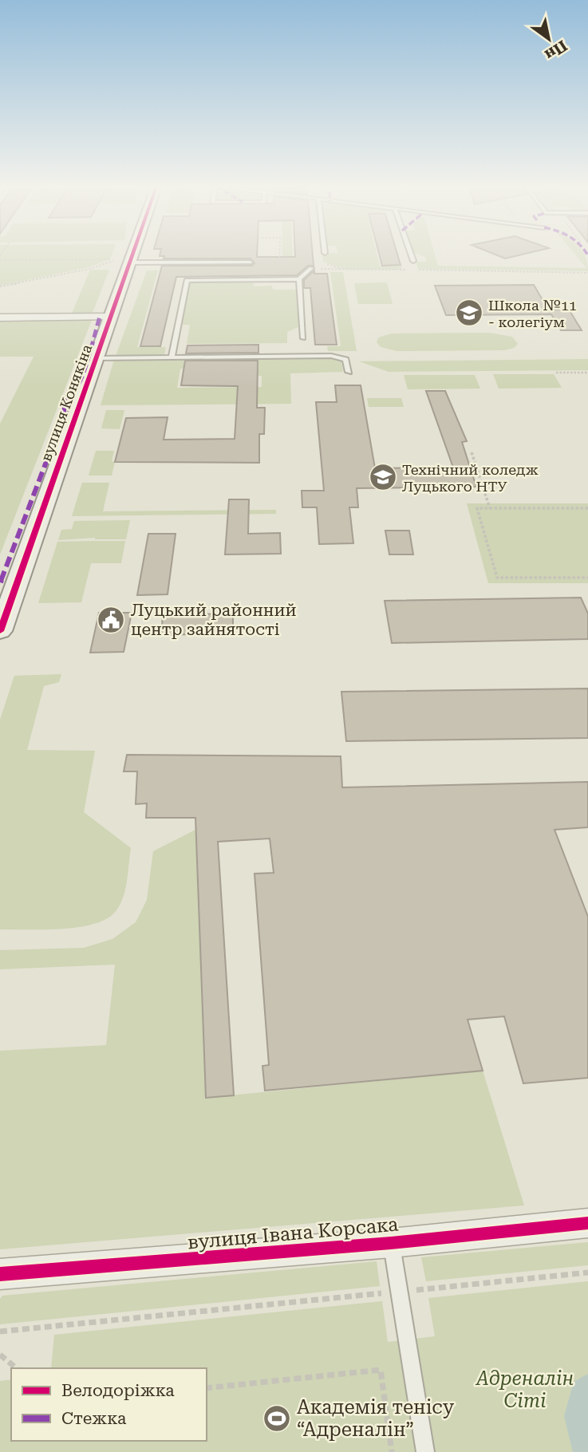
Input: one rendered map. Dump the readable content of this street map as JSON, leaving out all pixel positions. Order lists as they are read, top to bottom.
{
  "streets": {
    "street": ["вулиця Конякіна", "вулиця Івана Корсака"]
  },
  "parks": ["Адреналін Сіті"],
  "places": {
    "school or university": ["Школа №11 - колегіум", "Технічний коледж Луцького НТУ"],
    "public building": ["Луцький районний центр зайнятості"],
    "sports": ["Академія тенісу “Адреналін”"]
  },
  "legend": ["Велодоріжка", "Стежка"],
  "north": "bottom right"
}
